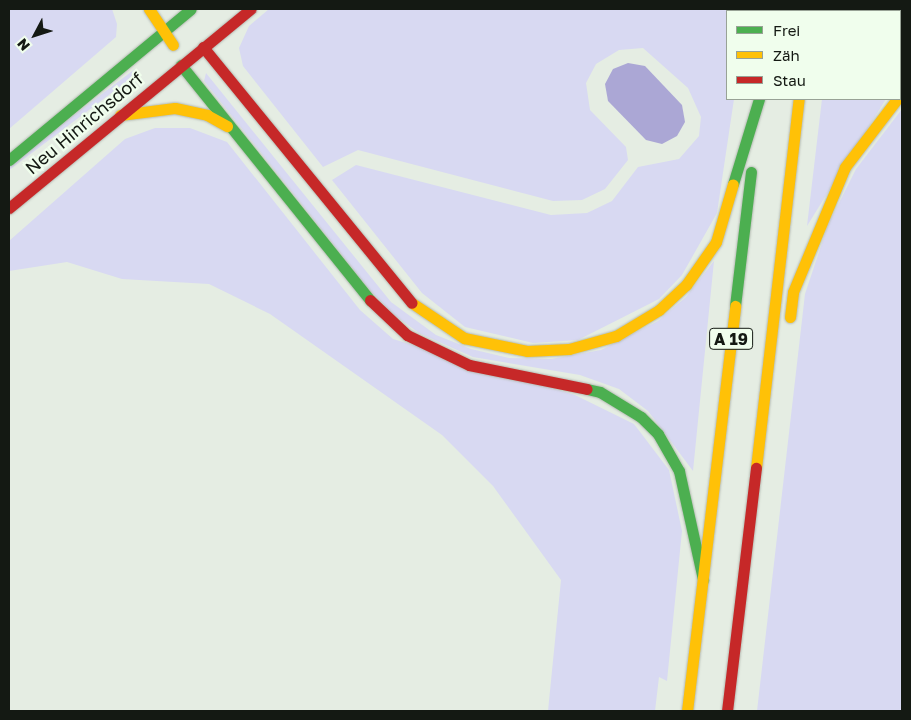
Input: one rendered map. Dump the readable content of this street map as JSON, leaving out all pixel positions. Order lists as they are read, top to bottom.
{
  "streets": {
    "main road": ["Neu Hinrichsdorf", "A 19"]
  },
  "legend": ["Frei", "Zäh", "Stau"],
  "north": "bottom left"
}
